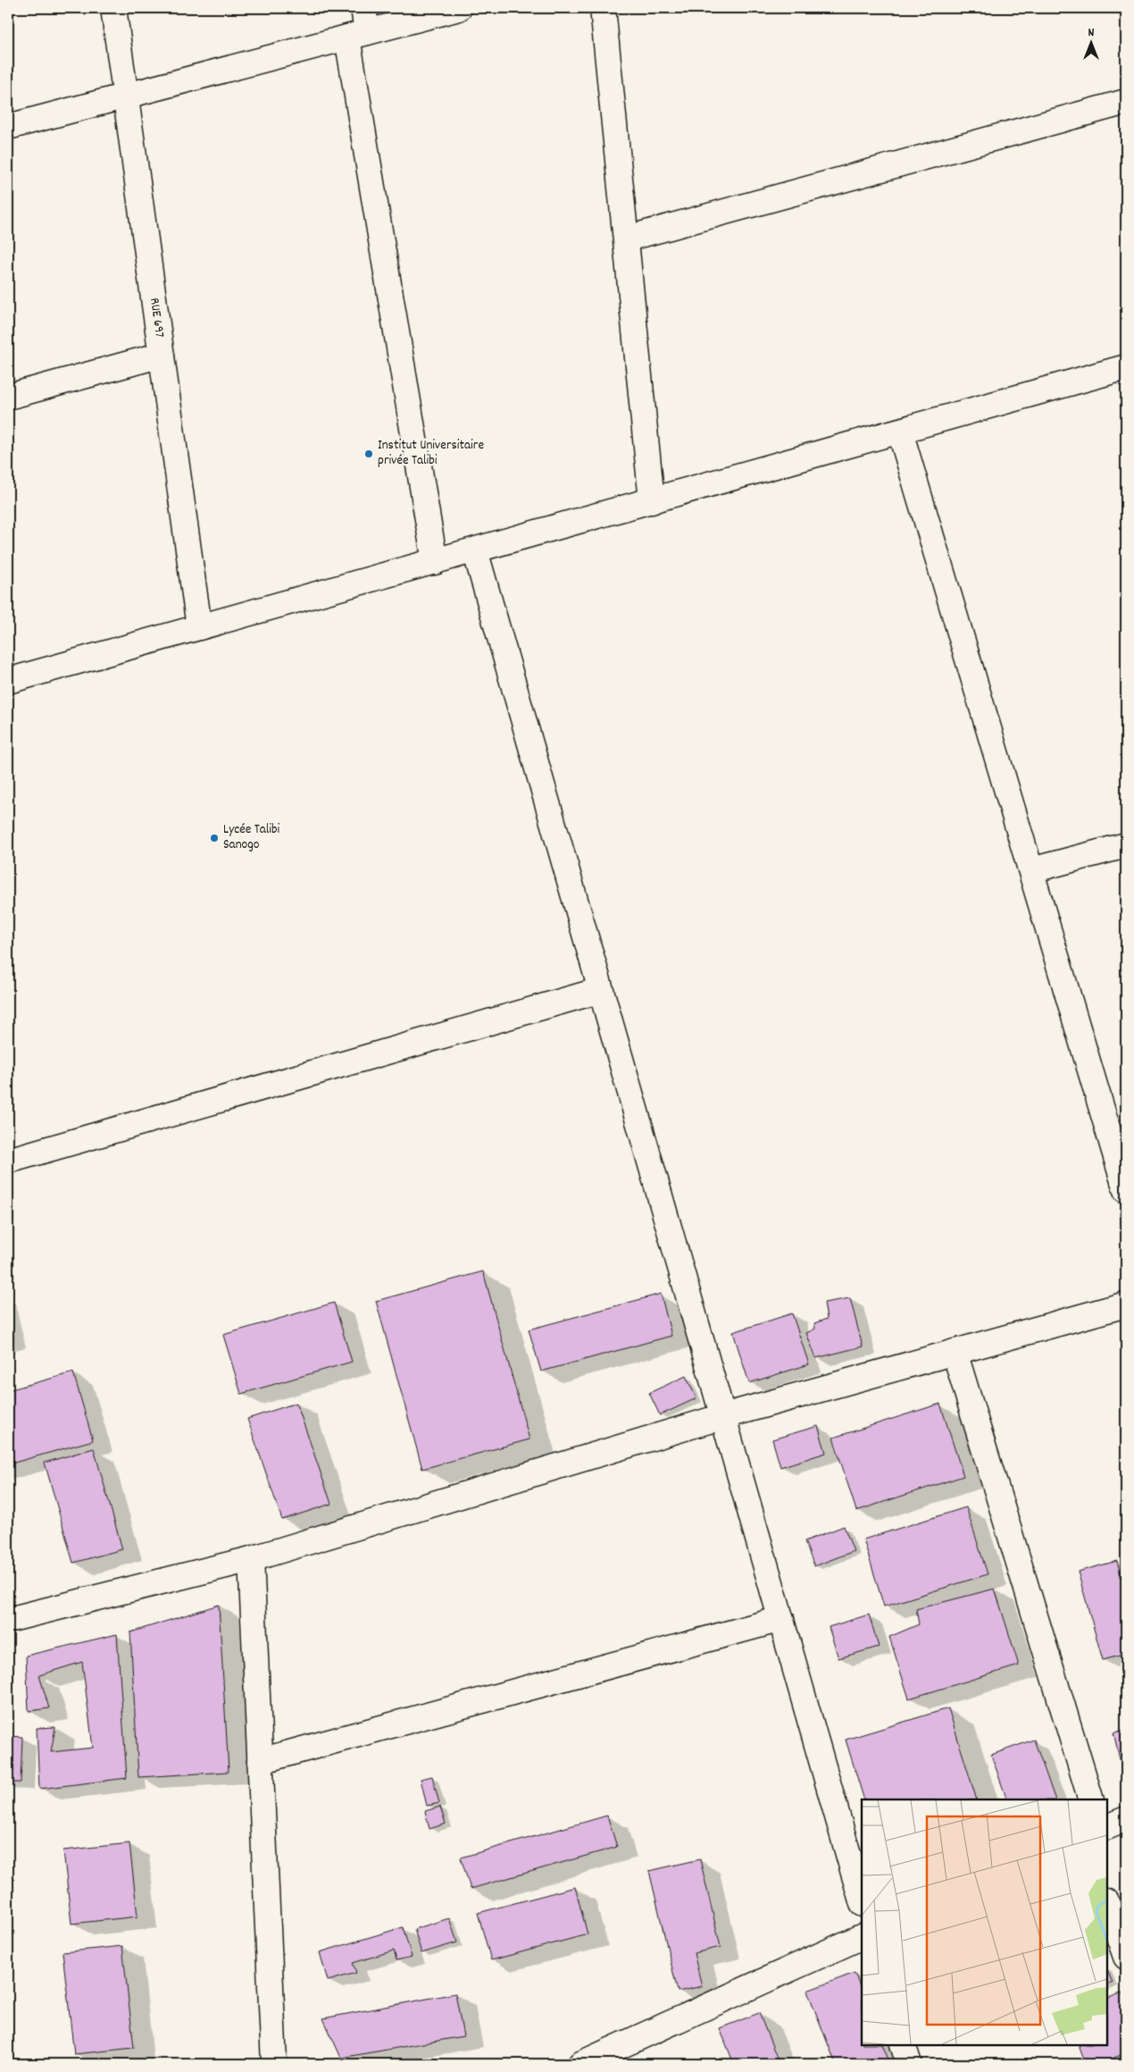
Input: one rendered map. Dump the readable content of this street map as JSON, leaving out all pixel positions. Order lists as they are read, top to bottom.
{
  "streets": {
    "street": ["RUE 697"]
  },
  "places": ["Institut Universitaire privée Talibi", "Lycée Talibi Sanogo"],
  "north": "top"
}
